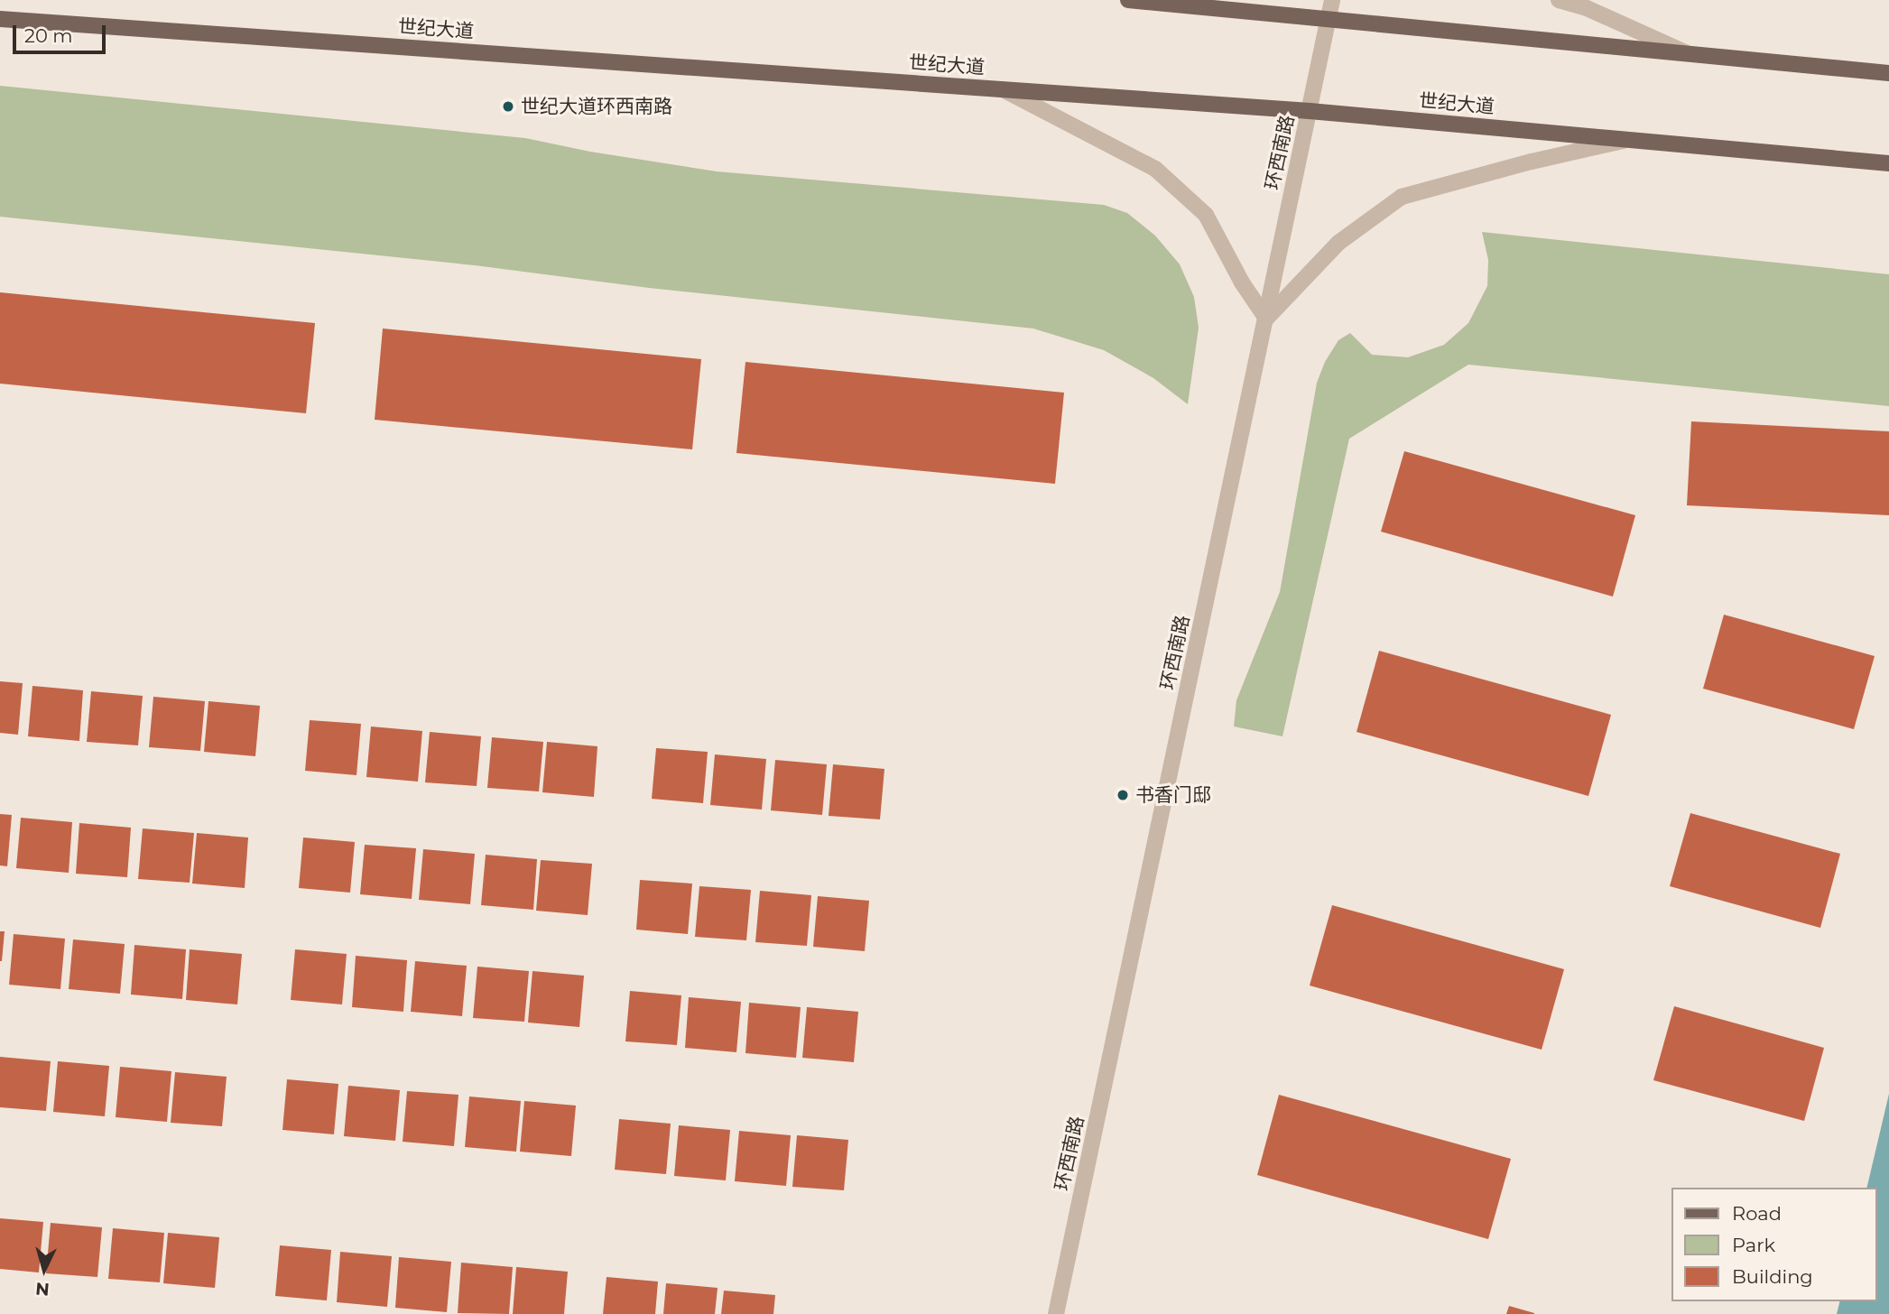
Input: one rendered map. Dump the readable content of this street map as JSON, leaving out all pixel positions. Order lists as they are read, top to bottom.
{
  "streets": {
    "main road": ["世纪大道"],
    "street": ["环西南路"]
  },
  "crossings": [
    ["世纪大道", "环西南路"]
  ],
  "places": ["世纪大道环西南路", "书香门邸"],
  "legend": ["Road", "Park", "Building"],
  "scale_bar": "20 m",
  "north": "bottom"
}
